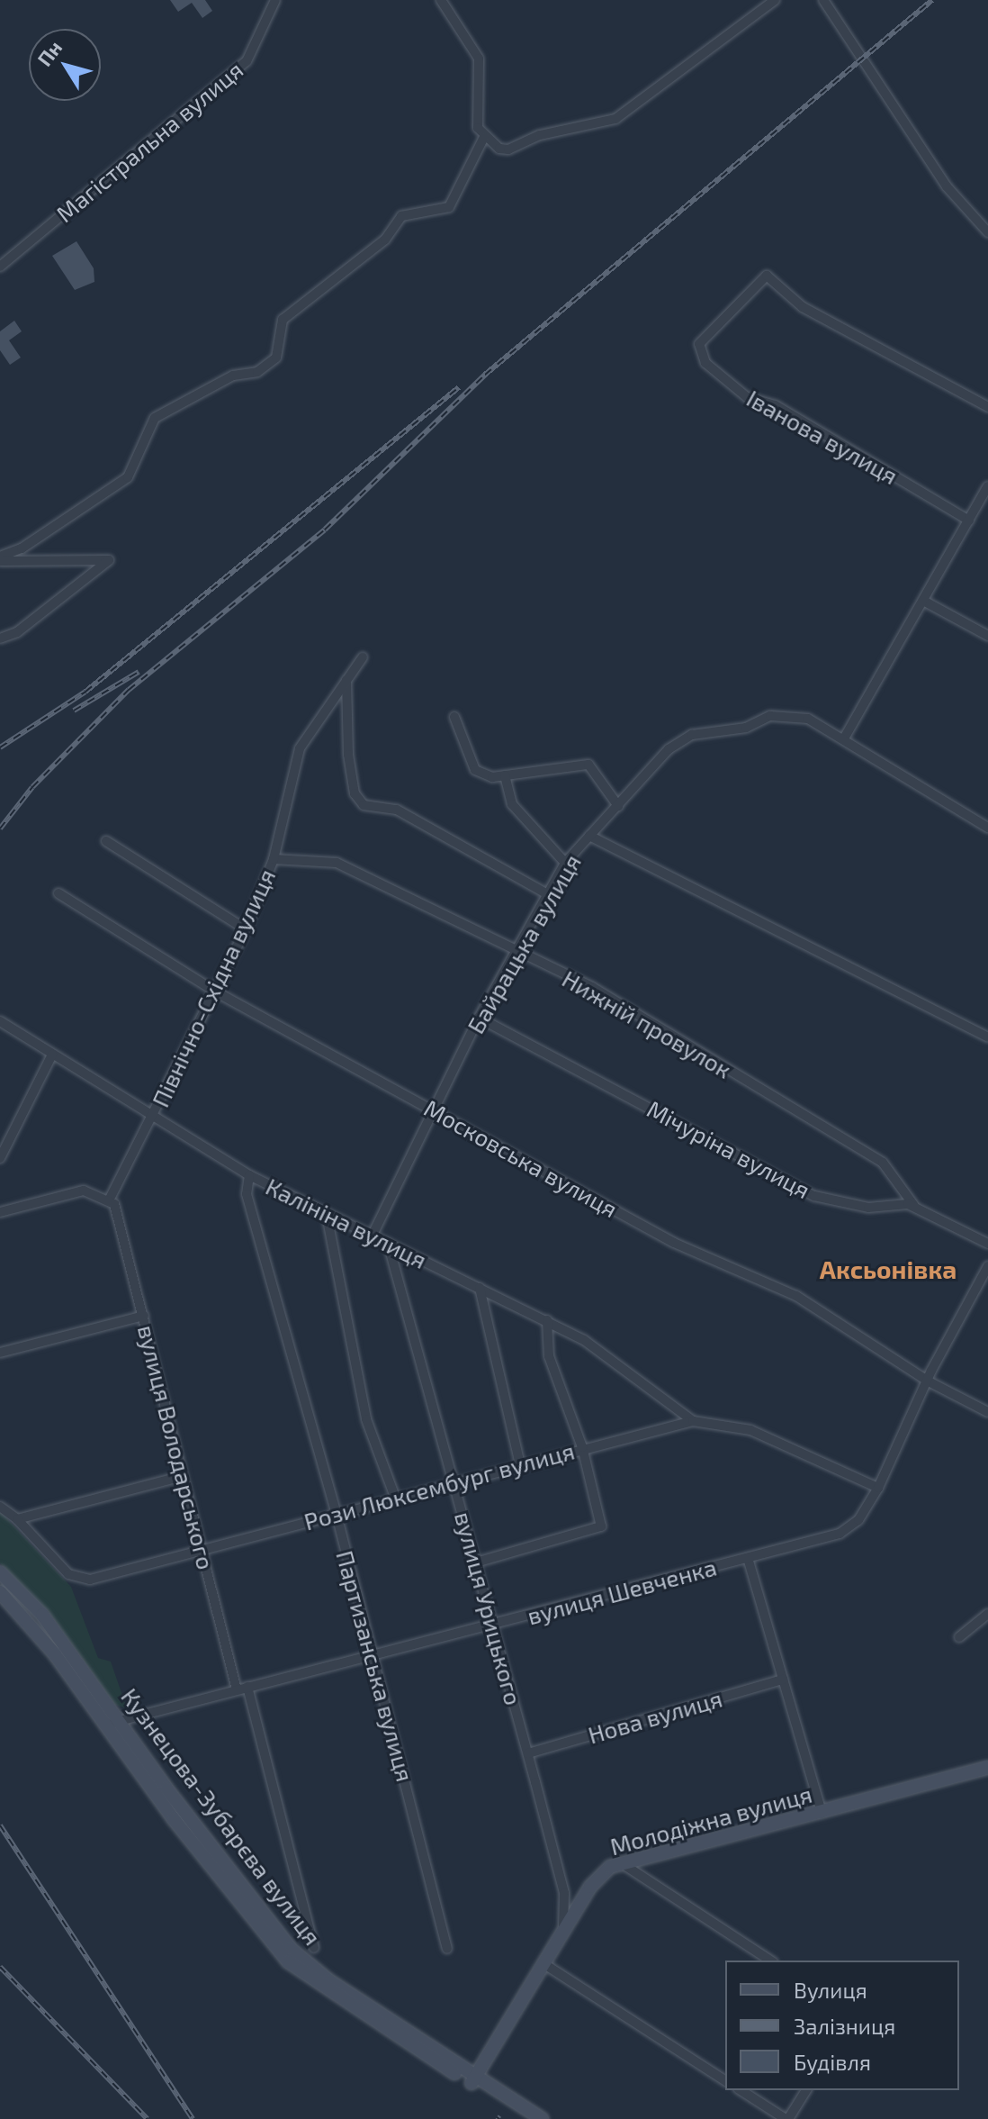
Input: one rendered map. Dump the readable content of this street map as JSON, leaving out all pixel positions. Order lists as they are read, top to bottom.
{
  "streets": {
    "main road": ["Кузнецова-Зубарєва вулиця", "Молодіжна вулиця"],
    "street": [
      "Магістральна вулиця",
      "Іванова вулиця",
      "Байрацька вулиця",
      "Північно-Східна вулиця",
      "Нижній провулок",
      "Мічуріна вулиця",
      "Московська вулиця",
      "Калініна вулиця",
      "вулиця Володарського",
      "Рози Люксембург вулиця",
      "вулиця Шевченка",
      "вулиця Урицького",
      "Партизанська вулиця",
      "Нова вулиця"
    ]
  },
  "crossings": [
    ["Байрацька вулиця", "Нижній провулок"],
    ["Байрацька вулиця", "Мічуріна вулиця"],
    ["Байрацька вулиця", "Московська вулиця"],
    ["Байрацька вулиця", "Калініна вулиця"],
    ["Північно-Східна вулиця", "Нижній провулок"],
    ["Північно-Східна вулиця", "Московська вулиця"],
    ["Північно-Східна вулиця", "Калініна вулиця"],
    ["Північно-Східна вулиця", "вулиця Володарського"],
    ["Нижній провулок", "Мічуріна вулиця"],
    ["Московська вулиця", "вулиця Шевченка"],
    ["Калініна вулиця", "Рози Люксембург вулиця"],
    ["Калініна вулиця", "вулиця Урицького"],
    ["Калініна вулиця", "Партизанська вулиця"],
    ["вулиця Володарського", "Рози Люксембург вулиця"],
    ["вулиця Володарського", "вулиця Шевченка"],
    ["Рози Люксембург вулиця", "вулиця Шевченка"],
    ["Рози Люксембург вулиця", "вулиця Урицького"],
    ["Рози Люксембург вулиця", "Партизанська вулиця"],
    ["вулиця Шевченка", "вулиця Урицького"],
    ["вулиця Шевченка", "Партизанська вулиця"],
    ["вулиця Шевченка", "Кузнецова-Зубарєва вулиця"],
    ["вулиця Урицького", "Нова вулиця"],
    ["вулиця Урицького", "Молодіжна вулиця"],
    ["Кузнецова-Зубарєва вулиця", "Молодіжна вулиця"]
  ],
  "districts": ["Аксьонівка"],
  "legend": ["Вулиця", "Залізниця", "Будівля"],
  "north": "top left"
}
